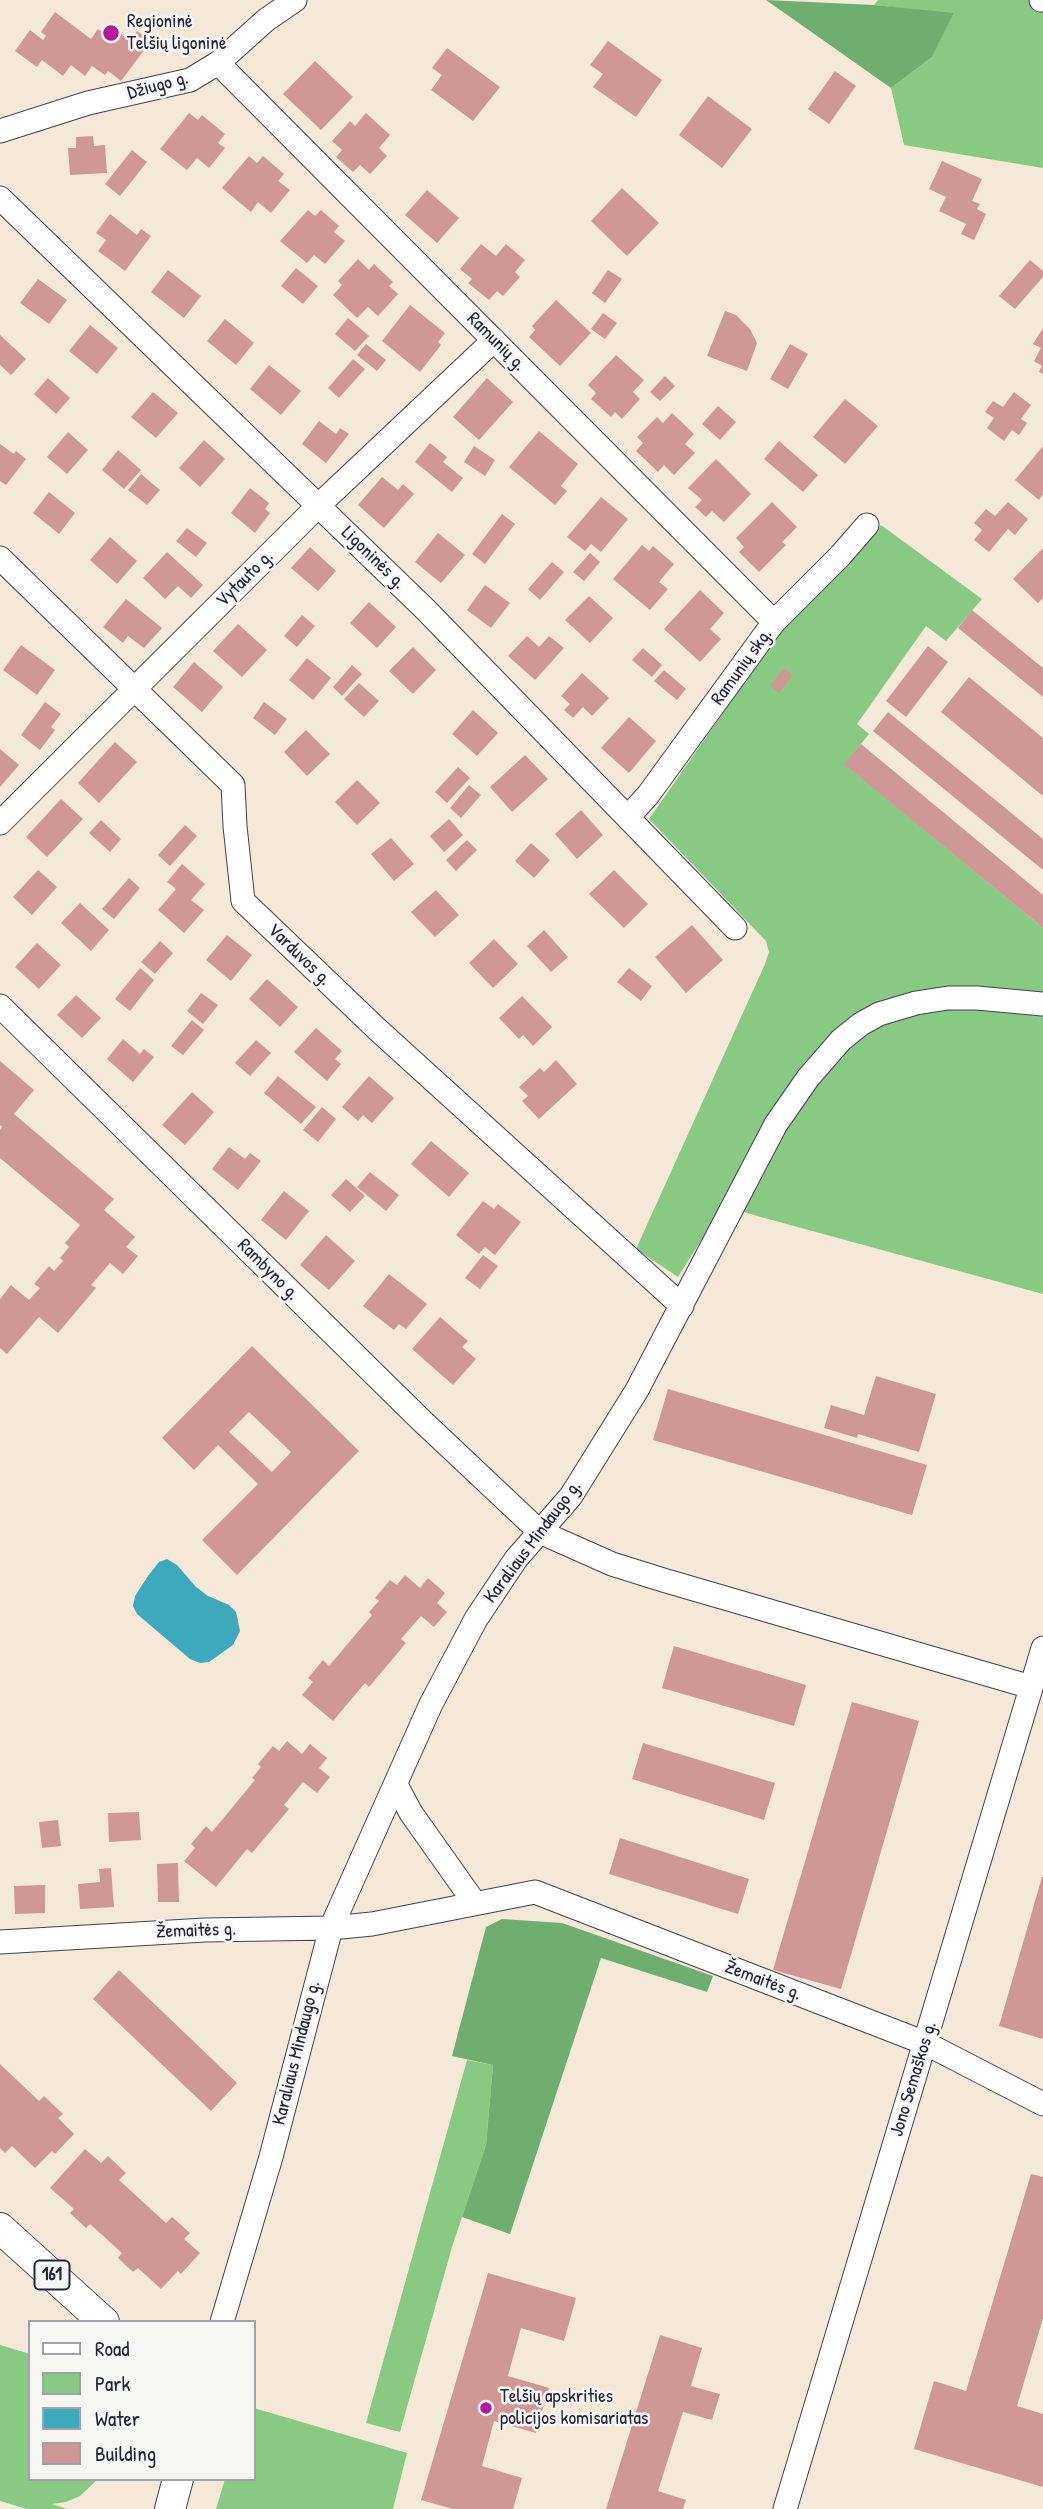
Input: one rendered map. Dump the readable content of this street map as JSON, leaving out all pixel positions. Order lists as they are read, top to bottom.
{
  "streets": {
    "main road": ["161"],
    "street": [
      "Džiugo g.",
      "Ramunių g.",
      "Ligoninės g.",
      "Vytauto g.",
      "Ramunių skg.",
      "Varduvos g.",
      "Rambyno g.",
      "Karaliaus Mindaugo g.",
      "Žemaitės g.",
      "Jono Semaškos g."
    ]
  },
  "crossings": [
    ["Džiugo g.", "Ramunių g."],
    ["Ramunių g.", "Vytauto g."],
    ["Ramunių g.", "Ramunių skg."],
    ["Ligoninės g.", "Vytauto g."],
    ["Ligoninės g.", "Ramunių skg."],
    ["Vytauto g.", "Varduvos g."],
    ["Varduvos g.", "Karaliaus Mindaugo g."],
    ["Rambyno g.", "Karaliaus Mindaugo g."],
    ["Rambyno g.", "Jono Semaškos g."],
    ["Karaliaus Mindaugo g.", "Žemaitės g."],
    ["Žemaitės g.", "Jono Semaškos g."]
  ],
  "places": ["Regioninė Telšių ligoninė", "Telšių apskrities policijos komisariatas"],
  "legend": [
    "Road",
    "Park",
    "Water",
    "Building"
  ]
}
